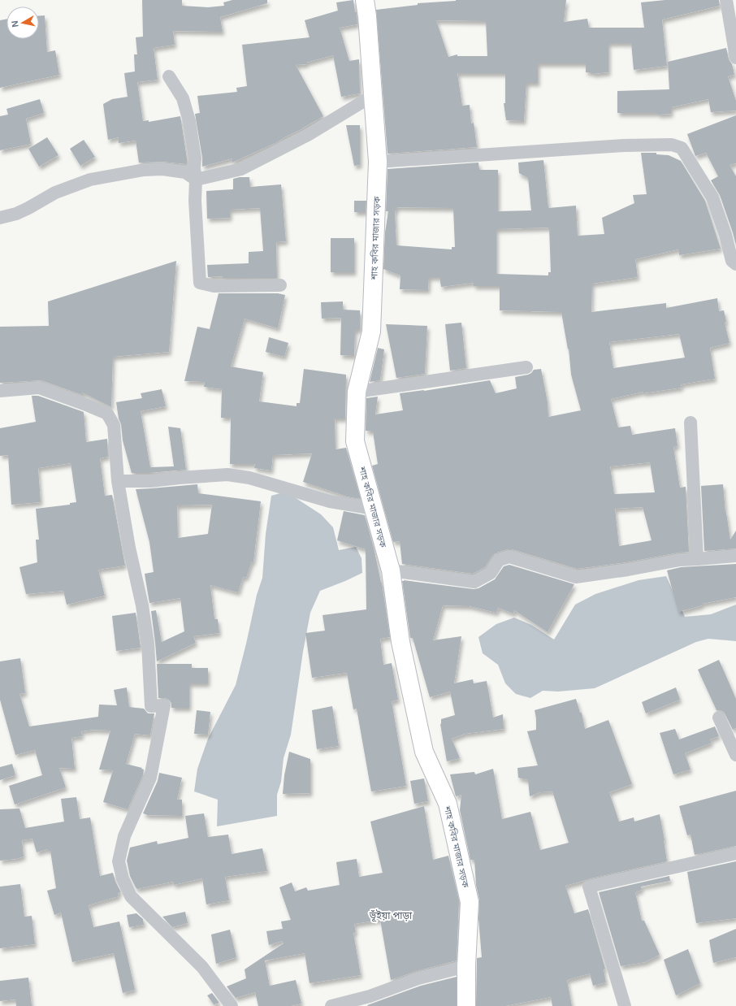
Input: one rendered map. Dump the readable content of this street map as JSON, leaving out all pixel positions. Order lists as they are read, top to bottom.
{
  "streets": {
    "street": ["শাহ কবির মাজার সড়ক"]
  },
  "districts": ["ভূঁইয়া পাড়া"],
  "north": "left"
}
